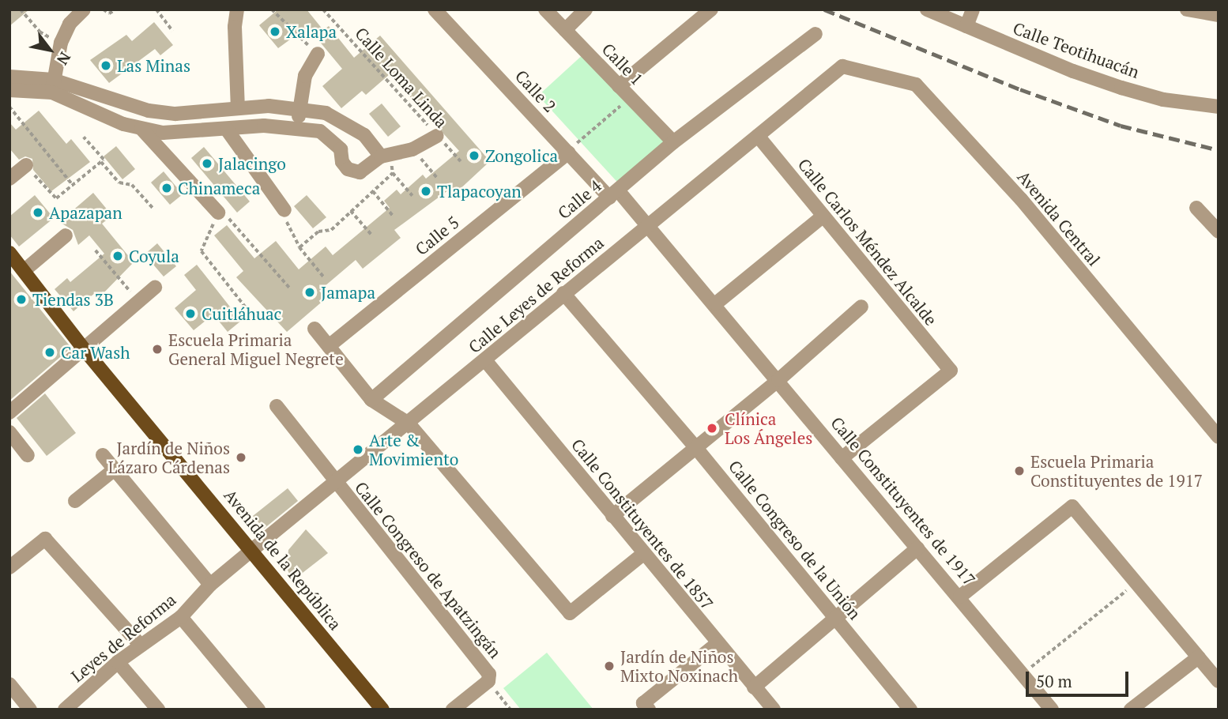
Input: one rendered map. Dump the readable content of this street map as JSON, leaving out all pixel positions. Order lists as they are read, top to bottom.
{
  "streets": {
    "main road": ["Avenida de la República"],
    "street": [
      "Calle Teotihuacán",
      "Calle 1",
      "Calle 2",
      "Calle 4",
      "Avenida Central",
      "Calle 5",
      "Calle Carlos Méndez Alcalde",
      "Calle Leyes de Reforma",
      "Calle Constituyentes de 1917",
      "Calle Constituyentes de 1857",
      "Calle Congreso de la Unión",
      "Calle Congreso de Apatzingán",
      "Leyes de Reforma"
    ],
    "path": ["Calle Loma Linda"]
  },
  "crossings": [
    ["Calle 1", "Calle 4"],
    ["Calle 2", "Calle 4"],
    ["Calle 2", "Calle 5"],
    ["Calle 2", "Calle Constituyentes de 1917"],
    ["Calle 4", "Calle Constituyentes de 1917"],
    ["Avenida Central", "Calle Leyes de Reforma"],
    ["Calle Carlos Méndez Alcalde", "Calle Leyes de Reforma"],
    ["Calle Carlos Méndez Alcalde", "Calle Constituyentes de 1917"],
    ["Calle Leyes de Reforma", "Calle Constituyentes de 1917"],
    ["Calle Leyes de Reforma", "Calle Constituyentes de 1857"],
    ["Calle Leyes de Reforma", "Calle Congreso de la Unión"],
    ["Calle Leyes de Reforma", "Avenida de la República"],
    ["Calle Leyes de Reforma", "Calle Congreso de Apatzingán"],
    ["Calle Leyes de Reforma", "Leyes de Reforma"],
    ["Avenida de la República", "Leyes de Reforma"]
  ],
  "places": [
    "Xalapa",
    "Las Minas",
    "Zongolica",
    "Jalacingo",
    "Chinameca",
    "Tlapacoyan",
    "Apazapan",
    "Coyula",
    "Jamapa",
    "Tiendas 3B",
    "Cuitláhuac",
    "Escuela Primaria General Miguel Negrete",
    "Car Wash",
    "Clínica Los Ángeles",
    "Arte & Movimiento",
    "Jardín de Niños Lázaro Cárdenas",
    "Escuela Primaria Constituyentes de 1917",
    "Jardín de Niños Mixto Noxinach"
  ],
  "scale_bar": "50 m",
  "north": "bottom right"
}
